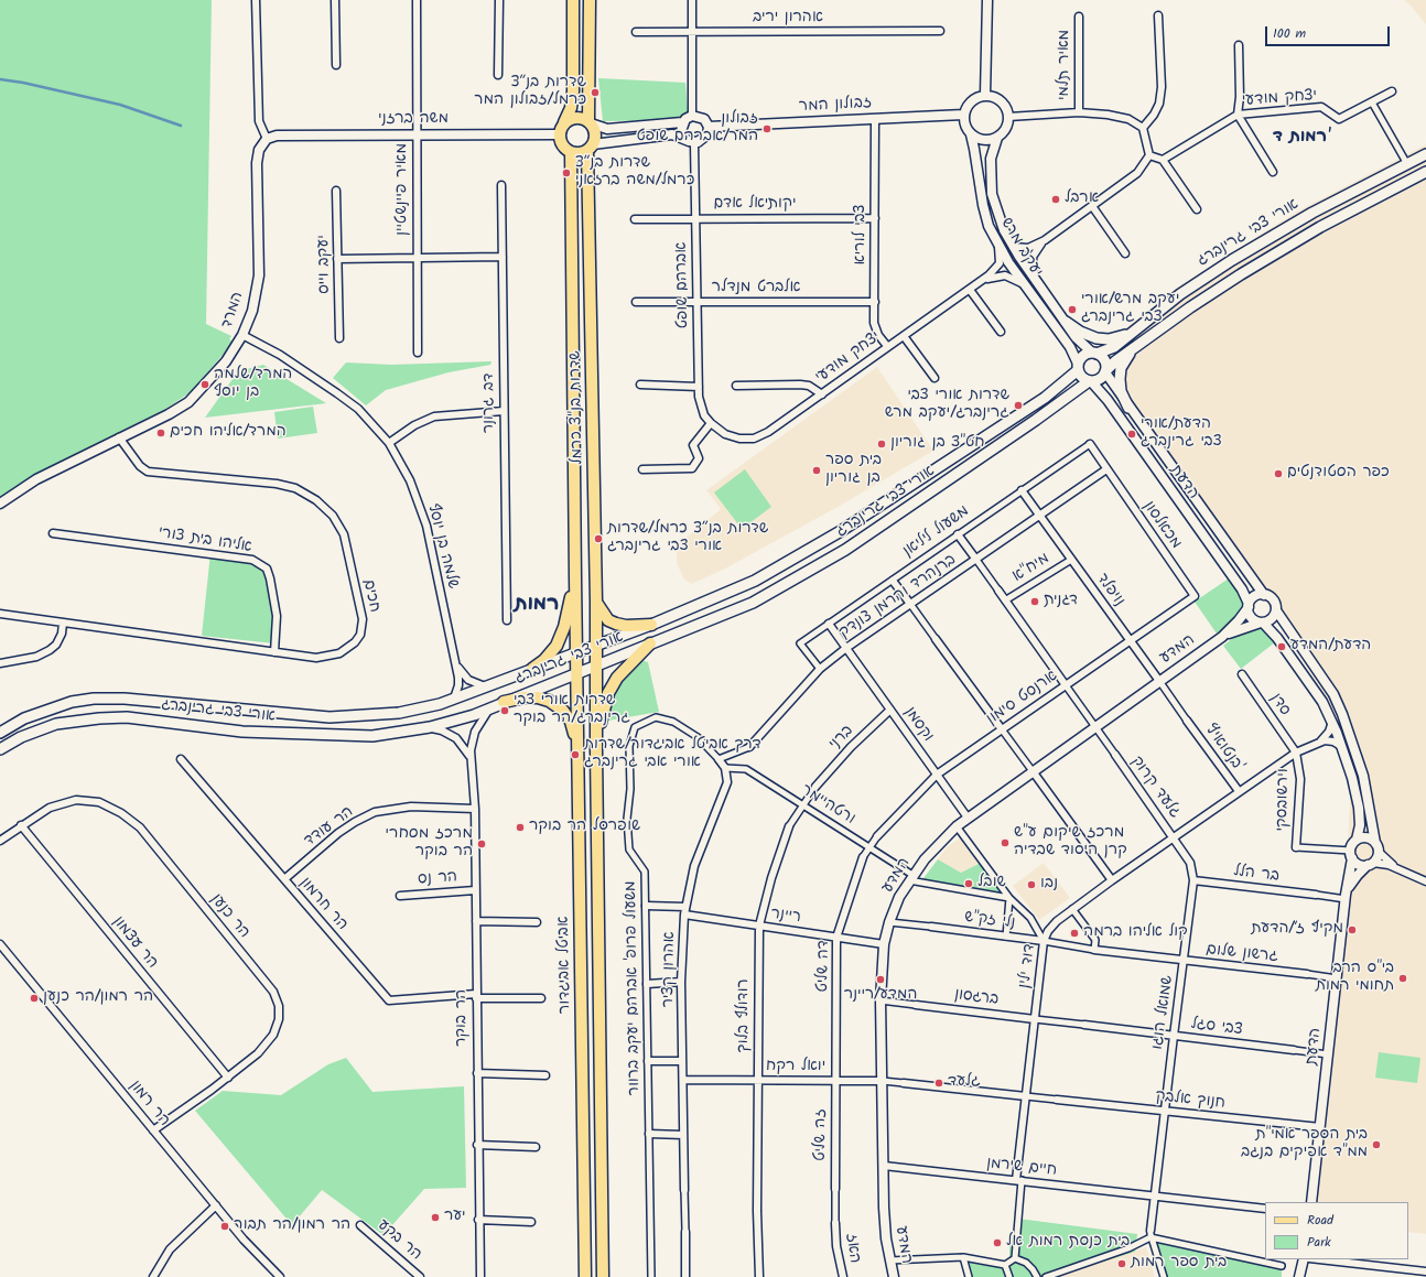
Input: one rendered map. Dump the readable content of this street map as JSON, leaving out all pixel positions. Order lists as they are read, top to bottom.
{
  "streets": {
    "main road": ["אורי צבי גרינברג", "שדרות בנ\"צ כרמל", "אביטל אביגדור"],
    "street": [
      "אהרון יריב",
      "מאיר תלמי",
      "יצחק מודעי",
      "זבולון המר",
      "משה ברזני",
      "מאיר פיינשטיין",
      "יקותיאל אדם",
      "צבי לוריא",
      "יעקב מרש",
      "יעקב וייס",
      "אברהם שופט",
      "אלברט מנדלר",
      "המרד",
      "דב גרונר",
      "הדעת",
      "מכאלסון",
      "משעול ליליאן",
      "אליהו בית צורי",
      "שלמה בן יוסף",
      "מיח\"א",
      "נויפלד",
      "חכים",
      "ברנהרד והרמן צונדק",
      "המדע",
      "ארנסט סימון",
      "סדן",
      "וקסמן",
      "ברני",
      "בנטואיץ'",
      "גלעד קרוק",
      "וירשובסקי",
      "ורטהיימר",
      "הר עודד",
      "בר הלל",
      "הר נס",
      "הר חרמון",
      "הר כנען",
      "ריינר",
      "נלי זק\"ש",
      "הר עצמון",
      "גרשון שלום",
      "דה שליט",
      "דוד ילין",
      "אהרון קציר",
      "משעול פרופ' אברהם יעקב ברוור",
      "ברגסון",
      "שמואל הוגו",
      "רודולף בלוך",
      "הר בוקר",
      "צבי סגל",
      "יואל רקח",
      "חנוך אלבק",
      "הר רמון",
      "זה שליט",
      "חיים שירמן",
      "הר בקע",
      "האז"
    ]
  },
  "crossings": [
    ["יצחק מודעי", "צבי לוריא"],
    ["יצחק מודעי", "יעקב מרש"],
    ["יצחק מודעי", "אברהם שופט"],
    ["זבולון המר", "צבי לוריא"],
    ["זבולון המר", "יעקב מרש"],
    ["זבולון המר", "אברהם שופט"],
    ["משה ברזני", "מאיר פיינשטיין"],
    ["משה ברזני", "המרד"],
    ["משה ברזני", "שדרות בנ\"צ כרמל"],
    ["יקותיאל אדם", "צבי לוריא"],
    ["יקותיאל אדם", "אברהם שופט"],
    ["אורי צבי גרינברג", "יעקב מרש"],
    ["אורי צבי גרינברג", "שדרות בנ\"צ כרמל"],
    ["אורי צבי גרינברג", "הדעת"],
    ["אורי צבי גרינברג", "שלמה בן יוסף"],
    ["אורי צבי גרינברג", "אביטל אביגדור"],
    ["אורי צבי גרינברג", "הר בוקר"],
    ["צבי לוריא", "אלברט מנדלר"],
    ["יעקב מרש", "הדעת"],
    ["אברהם שופט", "אלברט מנדלר"],
    ["המרד", "שלמה בן יוסף"],
    ["המרד", "חכים"],
    ["שדרות בנ\"צ כרמל", "אביטל אביגדור"],
    ["הדעת", "המדע"],
    ["הדעת", "חנוך אלבק"],
    ["מכאלסון", "משעול ליליאן"],
    ["מכאלסון", "ברנהרד והרמן צונדק"],
    ["מכאלסון", "ארנסט סימון"],
    ["משעול ליליאן", "נויפלד"],
    ["משעול ליליאן", "ברנהרד והרמן צונדק"],
    ["משעול ליליאן", "וקסמן"],
    ["אליהו בית צורי", "חכים"],
    ["מיח\"א", "נויפלד"],
    ["נויפלד", "ברנהרד והרמן צונדק"],
    ["נויפלד", "המדע"],
    ["נויפלד", "ארנסט סימון"],
    ["ברנהרד והרמן צונדק", "וקסמן"],
    ["ברנהרד והרמן צונדק", "משעול פרופ' אברהם יעקב ברוור"],
    ["המדע", "וקסמן"],
    ["המדע", "ורטהיימר"],
    ["המדע", "ריינר"],
    ["המדע", "יואל רקח"],
    ["המדע", "חיים שירמן"],
    ["ארנסט סימון", "וקסמן"],
    ["סדן", "וירשובסקי"],
    ["סדן", "דוד ילין"],
    ["וקסמן", "ברני"],
    ["בנטואיץ'", "דוד ילין"],
    ["גלעד קרוק", "דוד ילין"],
    ["גלעד קרוק", "שמואל הוגו"],
    ["וירשובסקי", "דוד ילין"],
    ["ורטהיימר", "אהרון קציר"],
    ["הר עודד", "הר חרמון"],
    ["הר עודד", "הר בוקר"],
    ["בר הלל", "שמואל הוגו"],
    ["הר נס", "הר בוקר"],
    ["הר חרמון", "הר בוקר"],
    ["הר כנען", "הר עצמון"],
    ["הר כנען", "הר רמון"],
    ["ריינר", "דה שליט"],
    ["ריינר", "אהרון קציר"],
    ["ריינר", "רודולף בלוך"],
    ["נלי זק\"ש", "דוד ילין"],
    ["גרשון שלום", "שמואל הוגו"],
    ["דה שליט", "יואל רקח"],
    ["דה שליט", "זה שליט"],
    ["דוד ילין", "ברגסון"],
    ["דוד ילין", "שמואל הוגו"],
    ["דוד ילין", "חיים שירמן"],
    ["אהרון קציר", "יואל רקח"],
    ["שמואל הוגו", "צבי סגל"],
    ["שמואל הוגו", "חנוך אלבק"],
    ["שמואל הוגו", "חיים שירמן"],
    ["רודולף בלוך", "יואל רקח"],
    ["יואל רקח", "זה שליט"]
  ],
  "districts": ["רמות ד'", "רמות"],
  "places": [
    "שדרות בנ״צ כרמל/זבולון המר",
    "זבולון המר/אברהם שופט",
    "שדרות בנ״צ כרמל/משה ברזאני",
    "ארבל",
    "יעקב מרש/אורי צבי גרינברג",
    "המרד/שלמה בן יוסף",
    "שדרות אורי צבי גרינברג/יעקב מרש",
    "המרד/אליהו חכים",
    "הדעת/אורי צבי גרינברג",
    "חט\"צ בן גוריון",
    "בית ספר בן גוריון",
    "כפר הסטודנטים",
    "שדרות בנ״צ כרמל/שדרות אורי צבי גרינברג",
    "דגנית",
    "הדעת/המדע",
    "שדרות אורי צבי גרינברג/הר בוקר",
    "דרך אביטל אביגדור/שדרות אורי אבי גרינברג",
    "שופרסל הר בוקר",
    "מרכז שיקום ע\"ש קרן היסוד שבדיה",
    "מרכז מסחרי הר בוקר",
    "שובל",
    "נבו",
    "מקיף ז׳/הדעת",
    "קול אליהו ברמה",
    "בי\"ס הרב תחומי רמות",
    "המדע/ריינר",
    "הר רמון/הר כנען",
    "גלעד",
    "בית הספר אמי\"ת ממ\"ד אפיקים בנגב",
    "יער",
    "הר רמון/הר תבור",
    "בית כנסת רמות אל",
    "בית ספר רמות"
  ],
  "legend": ["Road", "Park"],
  "scale_bar": "100 m"
}
